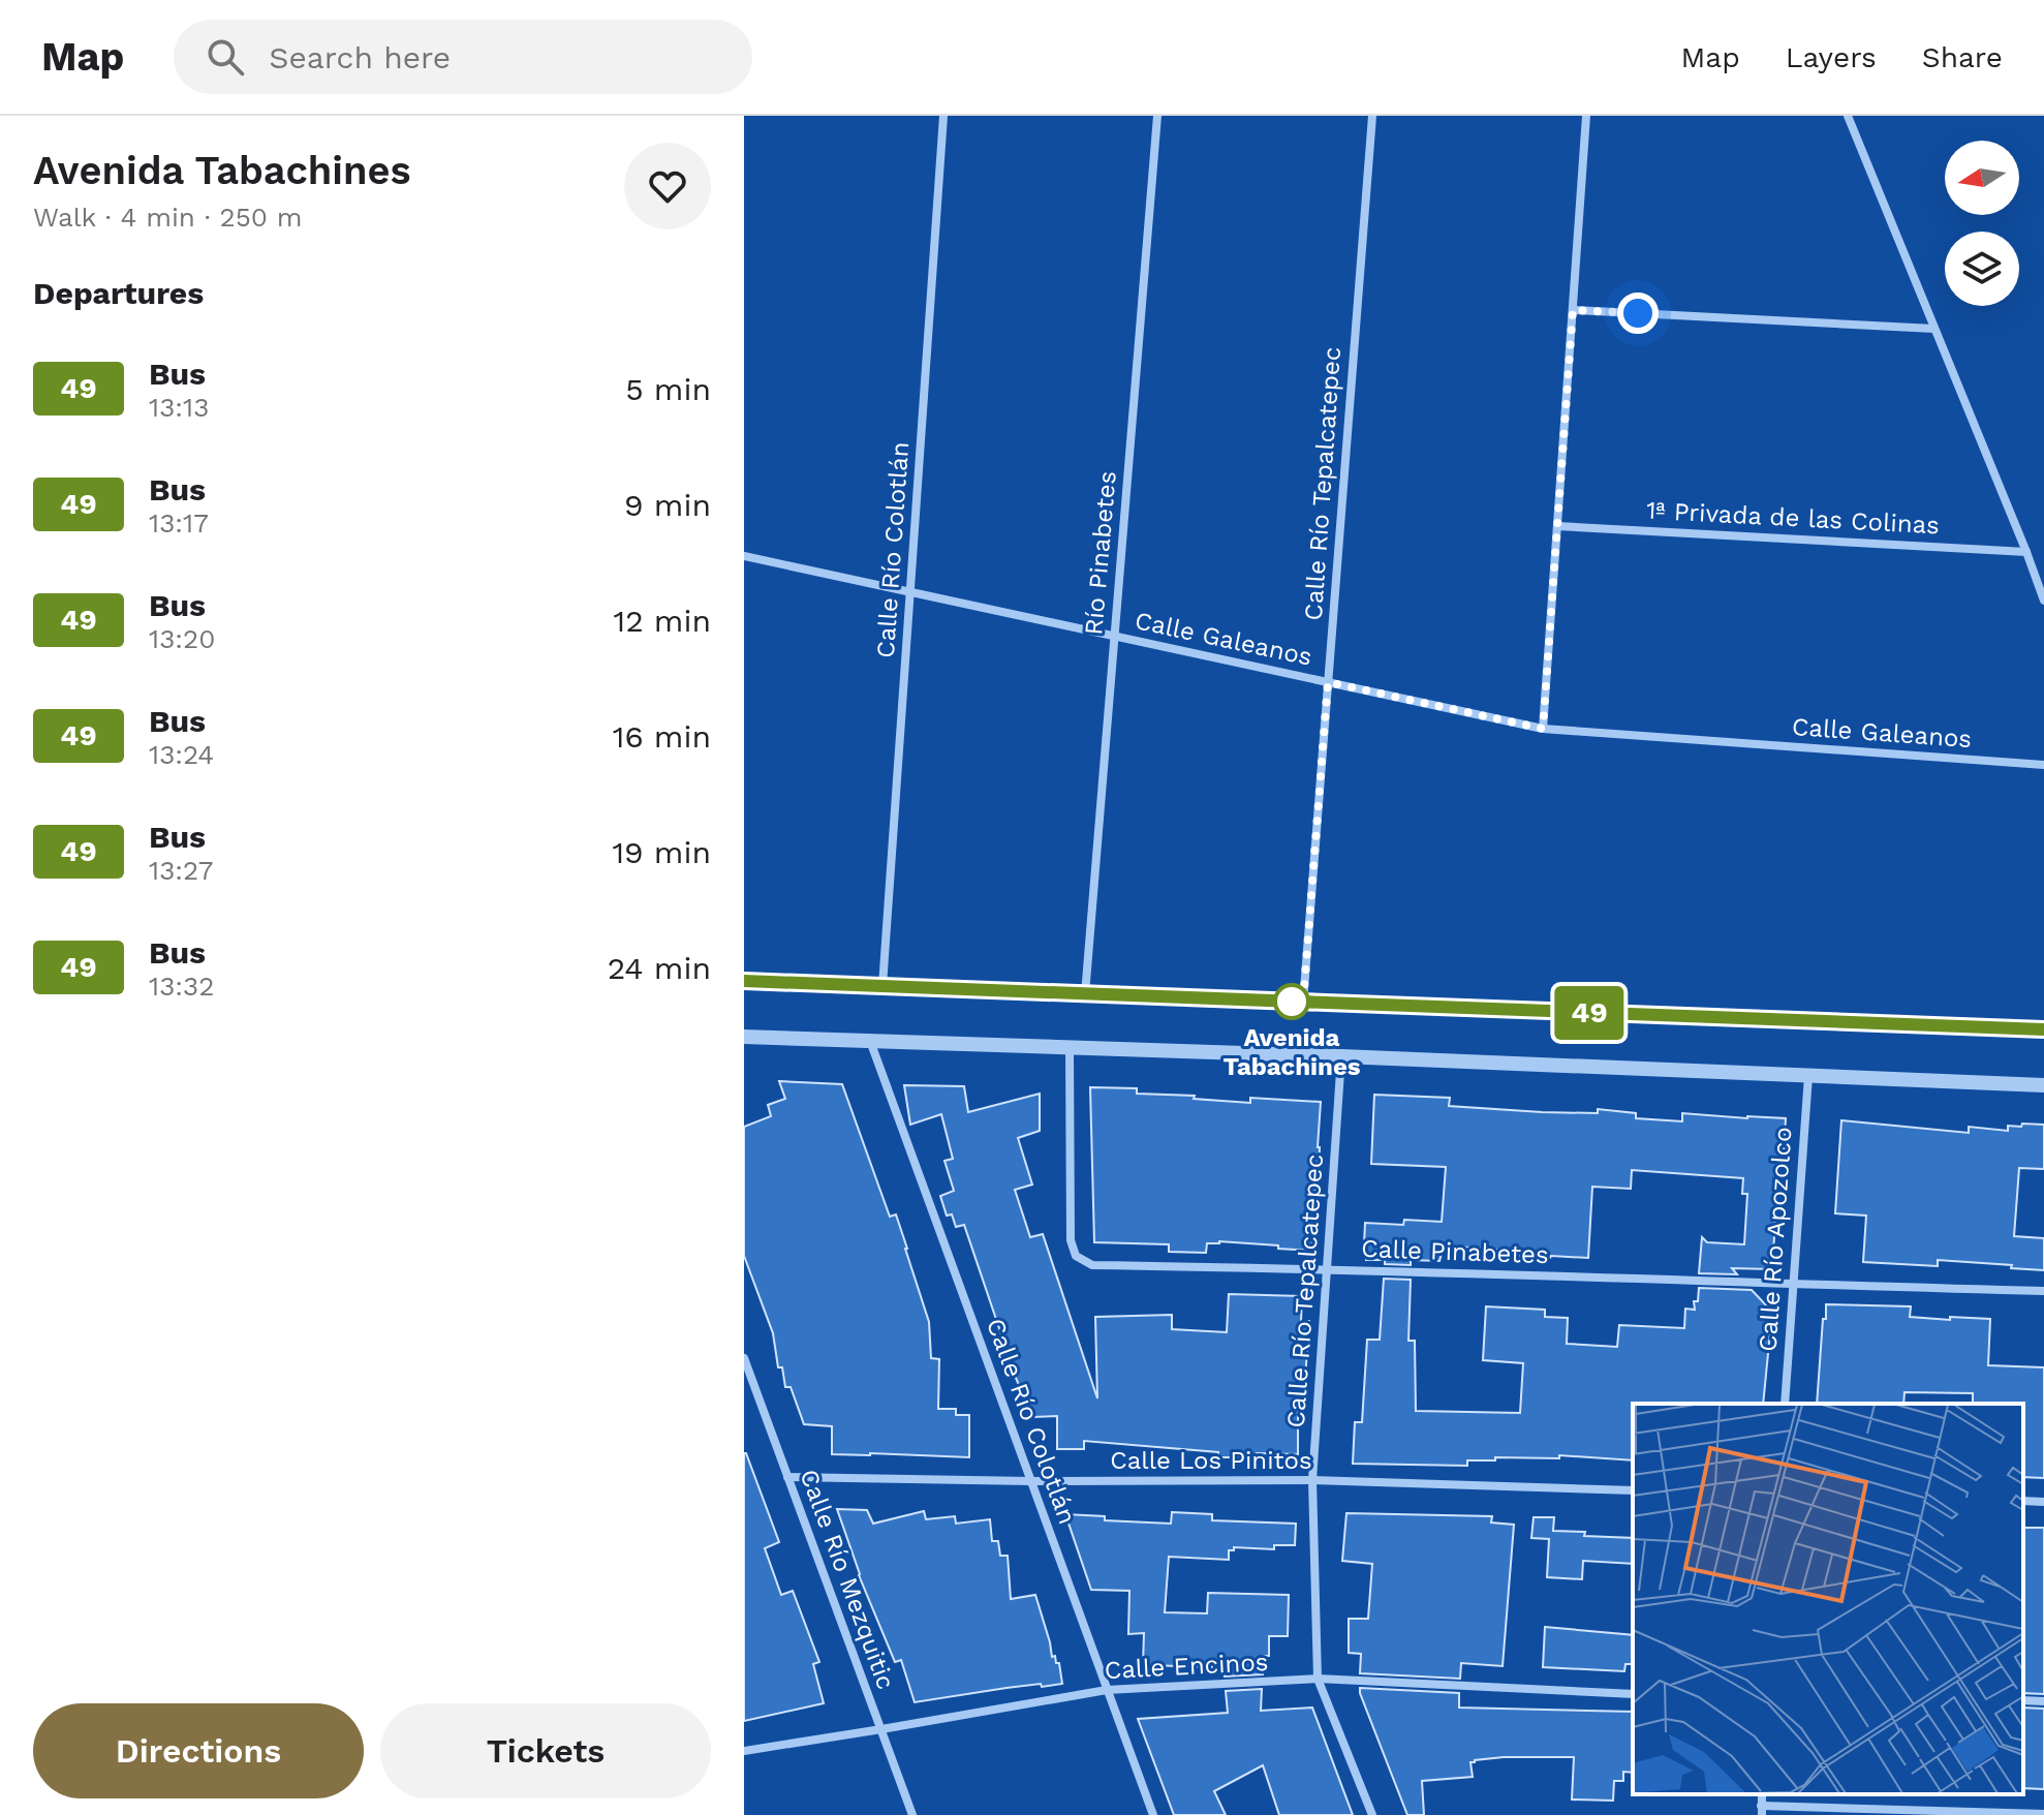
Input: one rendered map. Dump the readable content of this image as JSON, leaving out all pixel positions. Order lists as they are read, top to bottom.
{
  "streets": {
    "street": [
      "Calle Río Tepalcatepec",
      "1ª Privada de las Colinas",
      "Calle Río Colotlán",
      "Río Pinabetes",
      "Calle Galeanos",
      "Calle Río Apozolco",
      "Calle Pinabetes",
      "Calle Los Pinitos",
      "Calle Río Mezquitic",
      "Calle Encinos"
    ]
  },
  "crossings": [
    ["Calle Río Tepalcatepec", "Calle Galeanos"],
    ["Calle Río Tepalcatepec", "Calle Pinabetes"],
    ["Calle Río Tepalcatepec", "Calle Los Pinitos"],
    ["Calle Río Tepalcatepec", "Calle Encinos"],
    ["Calle Río Colotlán", "Calle Galeanos"],
    ["Calle Río Colotlán", "Calle Los Pinitos"],
    ["Calle Río Colotlán", "Calle Encinos"],
    ["Río Pinabetes", "Calle Galeanos"],
    ["Calle Río Apozolco", "Calle Pinabetes"],
    ["Calle Los Pinitos", "Calle Río Mezquitic"],
    ["Calle Río Mezquitic", "Calle Encinos"]
  ],
  "places": ["Avenida Tabachines"],
  "lines": ["bus line 49"],
  "north": "left",
  "page": {
    "header": "Map",
    "search": "Search here",
    "nav": ["Map", "Layers", "Share"],
    "heading": [
      ["Avenida Tabachines", "Walk · 4 min · 250 m"],
      "Departures"
    ],
    "on_map": "49",
    "list": [
      {
        "mark": "49",
        "name": "Bus",
        "note": "13:13",
        "value": "5 min"
      },
      {
        "mark": "49",
        "name": "Bus",
        "note": "13:17",
        "value": "9 min"
      },
      {
        "mark": "49",
        "name": "Bus",
        "note": "13:20",
        "value": "12 min"
      },
      {
        "mark": "49",
        "name": "Bus",
        "note": "13:24",
        "value": "16 min"
      },
      {
        "mark": "49",
        "name": "Bus",
        "note": "13:27",
        "value": "19 min"
      },
      {
        "mark": "49",
        "name": "Bus",
        "note": "13:32",
        "value": "24 min"
      }
    ],
    "buttons": ["Directions", "Tickets"]
  }
}
